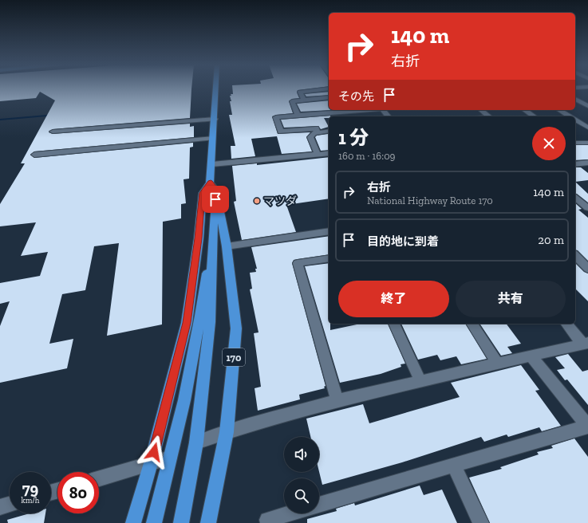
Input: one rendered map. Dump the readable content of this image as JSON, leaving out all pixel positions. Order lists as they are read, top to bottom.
{
  "streets": {
    "highway": ["170"]
  },
  "places": ["マツダ"],
  "page": {
    "turn": ["140 m", "右折"],
    "then": "その先",
    "heading": ["1 分", "160 m · 16:09"],
    "list": [
      {
        "name": "右折",
        "note": "National Highway Route 170",
        "value": "140 m"
      },
      {
        "name": "目的地に到着",
        "value": "20 m"
      }
    ],
    "buttons": ["終了", "共有"],
    "speed": "79 km/h",
    "limit": "80"
  }
}
